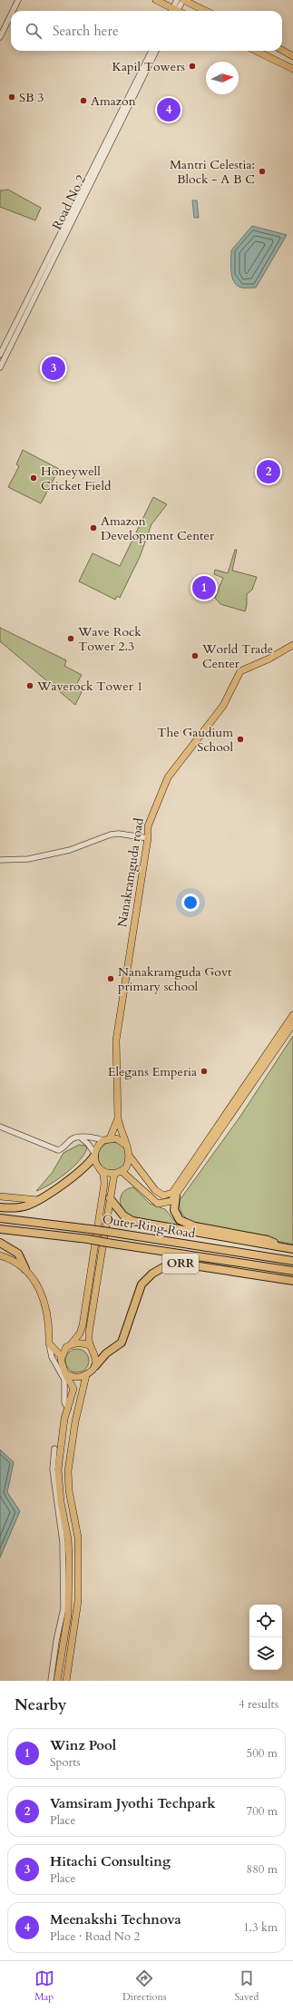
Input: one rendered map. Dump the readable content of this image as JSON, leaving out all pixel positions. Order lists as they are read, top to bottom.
{
  "streets": {
    "highway": ["Outer Ring Road", "ORR"],
    "main road": ["Nanakramguda road"],
    "street": ["Road No 2"]
  },
  "places": [
    "Kapil Towers",
    "SB 3",
    "Amazon",
    "Mantri Celestia: Block - A B C",
    "Honeywell Cricket Field",
    "Amazon Development Center",
    "Wave Rock Tower 2.3",
    "World Trade Center",
    "Waverock Tower 1",
    "The Gaudium School",
    "Nanakramguda Govt primary school",
    "Elegans Emperia"
  ],
  "north": "right",
  "page": {
    "search": "Search here",
    "pins": [
      "4",
      "3",
      "2",
      "1"
    ],
    "heading": ["Nearby", "4 results"],
    "list": [
      {
        "mark": "1",
        "name": "Winz Pool",
        "note": "Sports",
        "value": "500 m"
      },
      {
        "mark": "2",
        "name": "Vamsiram Jyothi Techpark",
        "note": "Place",
        "value": "700 m"
      },
      {
        "mark": "3",
        "name": "Hitachi Consulting",
        "note": "Place",
        "value": "880 m"
      },
      {
        "mark": "4",
        "name": "Meenakshi Technova",
        "note": "Place · Road No 2",
        "value": "1.3 km"
      }
    ],
    "nav": ["Map", "Directions", "Saved"]
  }
}
